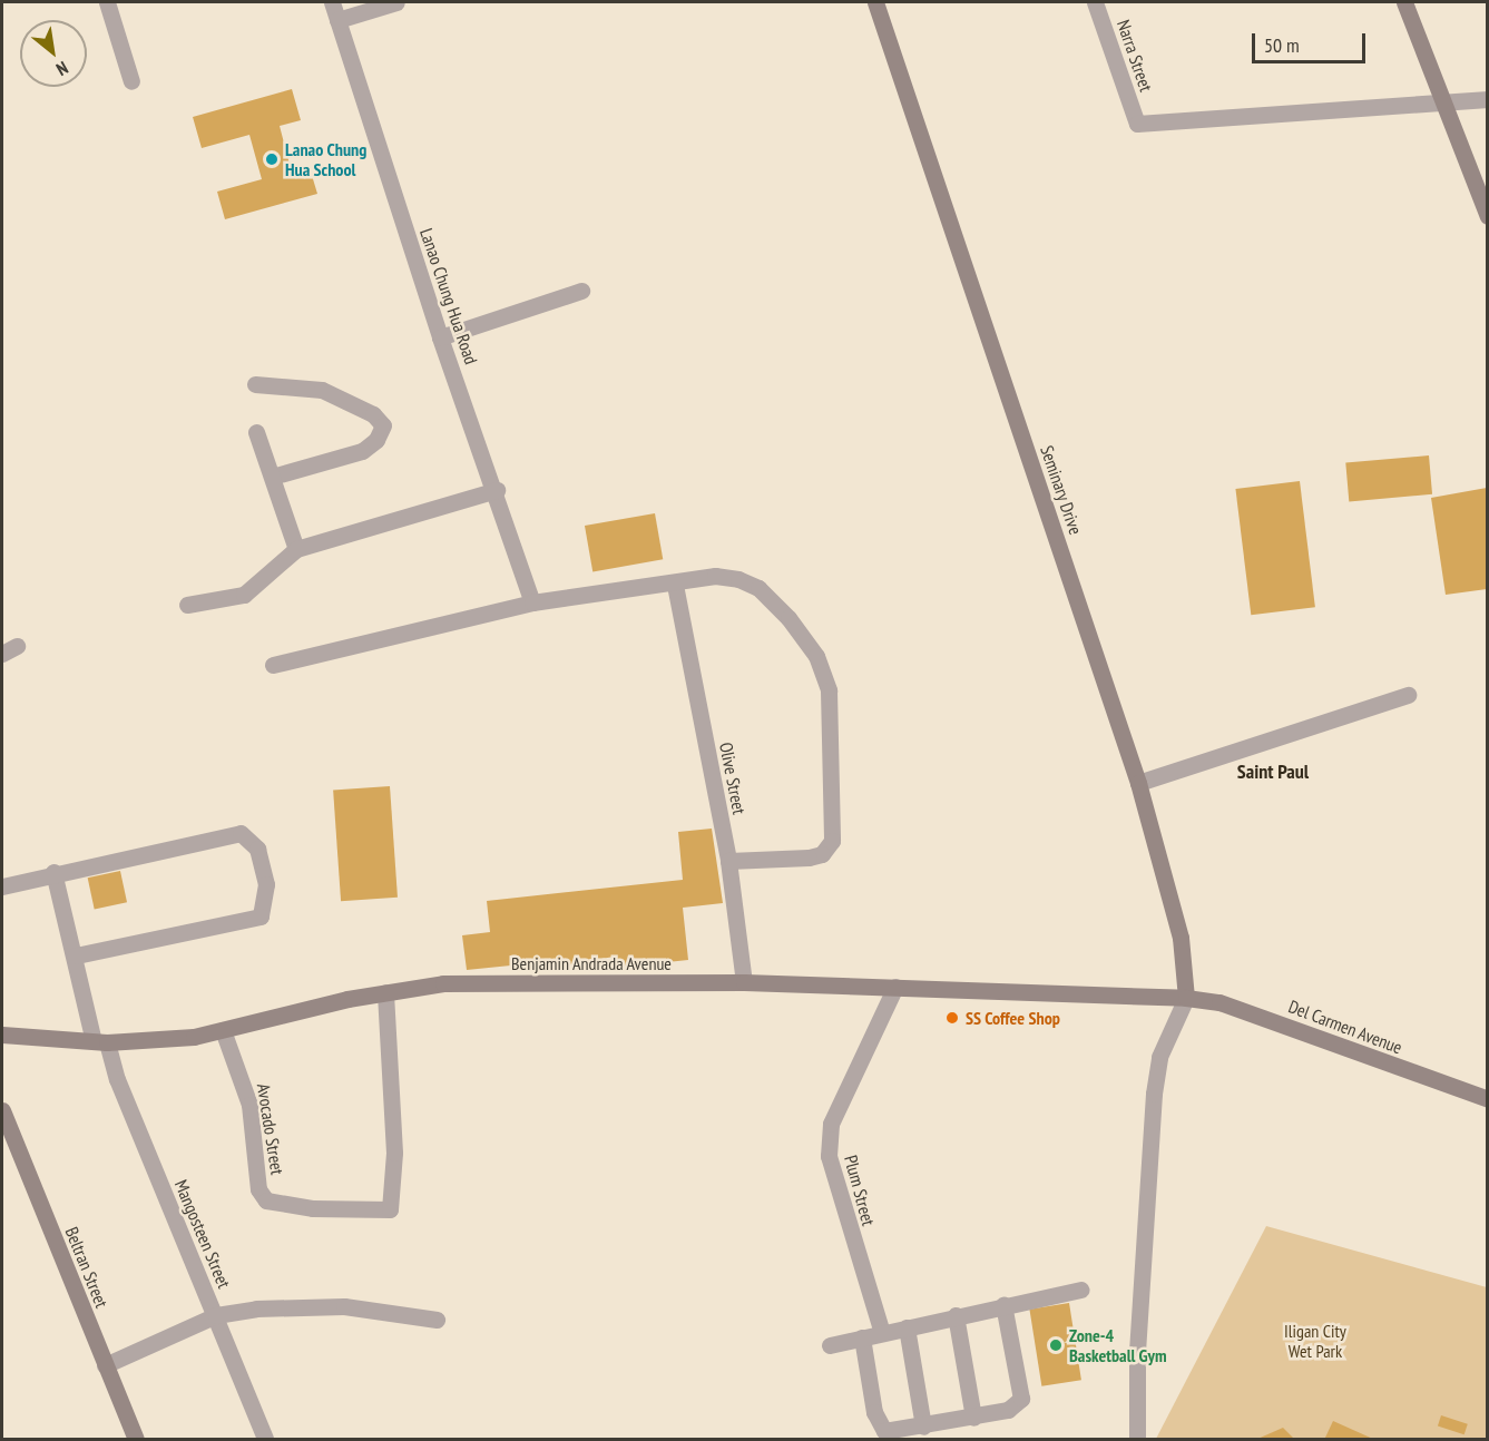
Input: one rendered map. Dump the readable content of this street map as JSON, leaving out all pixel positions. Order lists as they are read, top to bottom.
{
  "streets": {
    "street": [
      "Narra Street",
      "Lanao Chung Hua Road",
      "Seminary Drive",
      "Olive Street",
      "Benjamin Andrada Avenue",
      "Del Carmen Avenue",
      "Avocado Street",
      "Plum Street",
      "Mangosteen Street",
      "Beltran Street"
    ]
  },
  "crossings": [
    ["Seminary Drive", "Benjamin Andrada Avenue"],
    ["Seminary Drive", "Del Carmen Avenue"],
    ["Olive Street", "Benjamin Andrada Avenue"],
    ["Benjamin Andrada Avenue", "Del Carmen Avenue"],
    ["Benjamin Andrada Avenue", "Avocado Street"],
    ["Benjamin Andrada Avenue", "Plum Street"],
    ["Benjamin Andrada Avenue", "Mangosteen Street"]
  ],
  "districts": ["Saint Paul"],
  "parks": ["Iligan City Wet Park"],
  "places": ["Lanao Chung Hua School", "SS Coffee Shop", "Zone-4 Basketball Gym"],
  "scale_bar": "50 m",
  "north": "bottom right"
}
